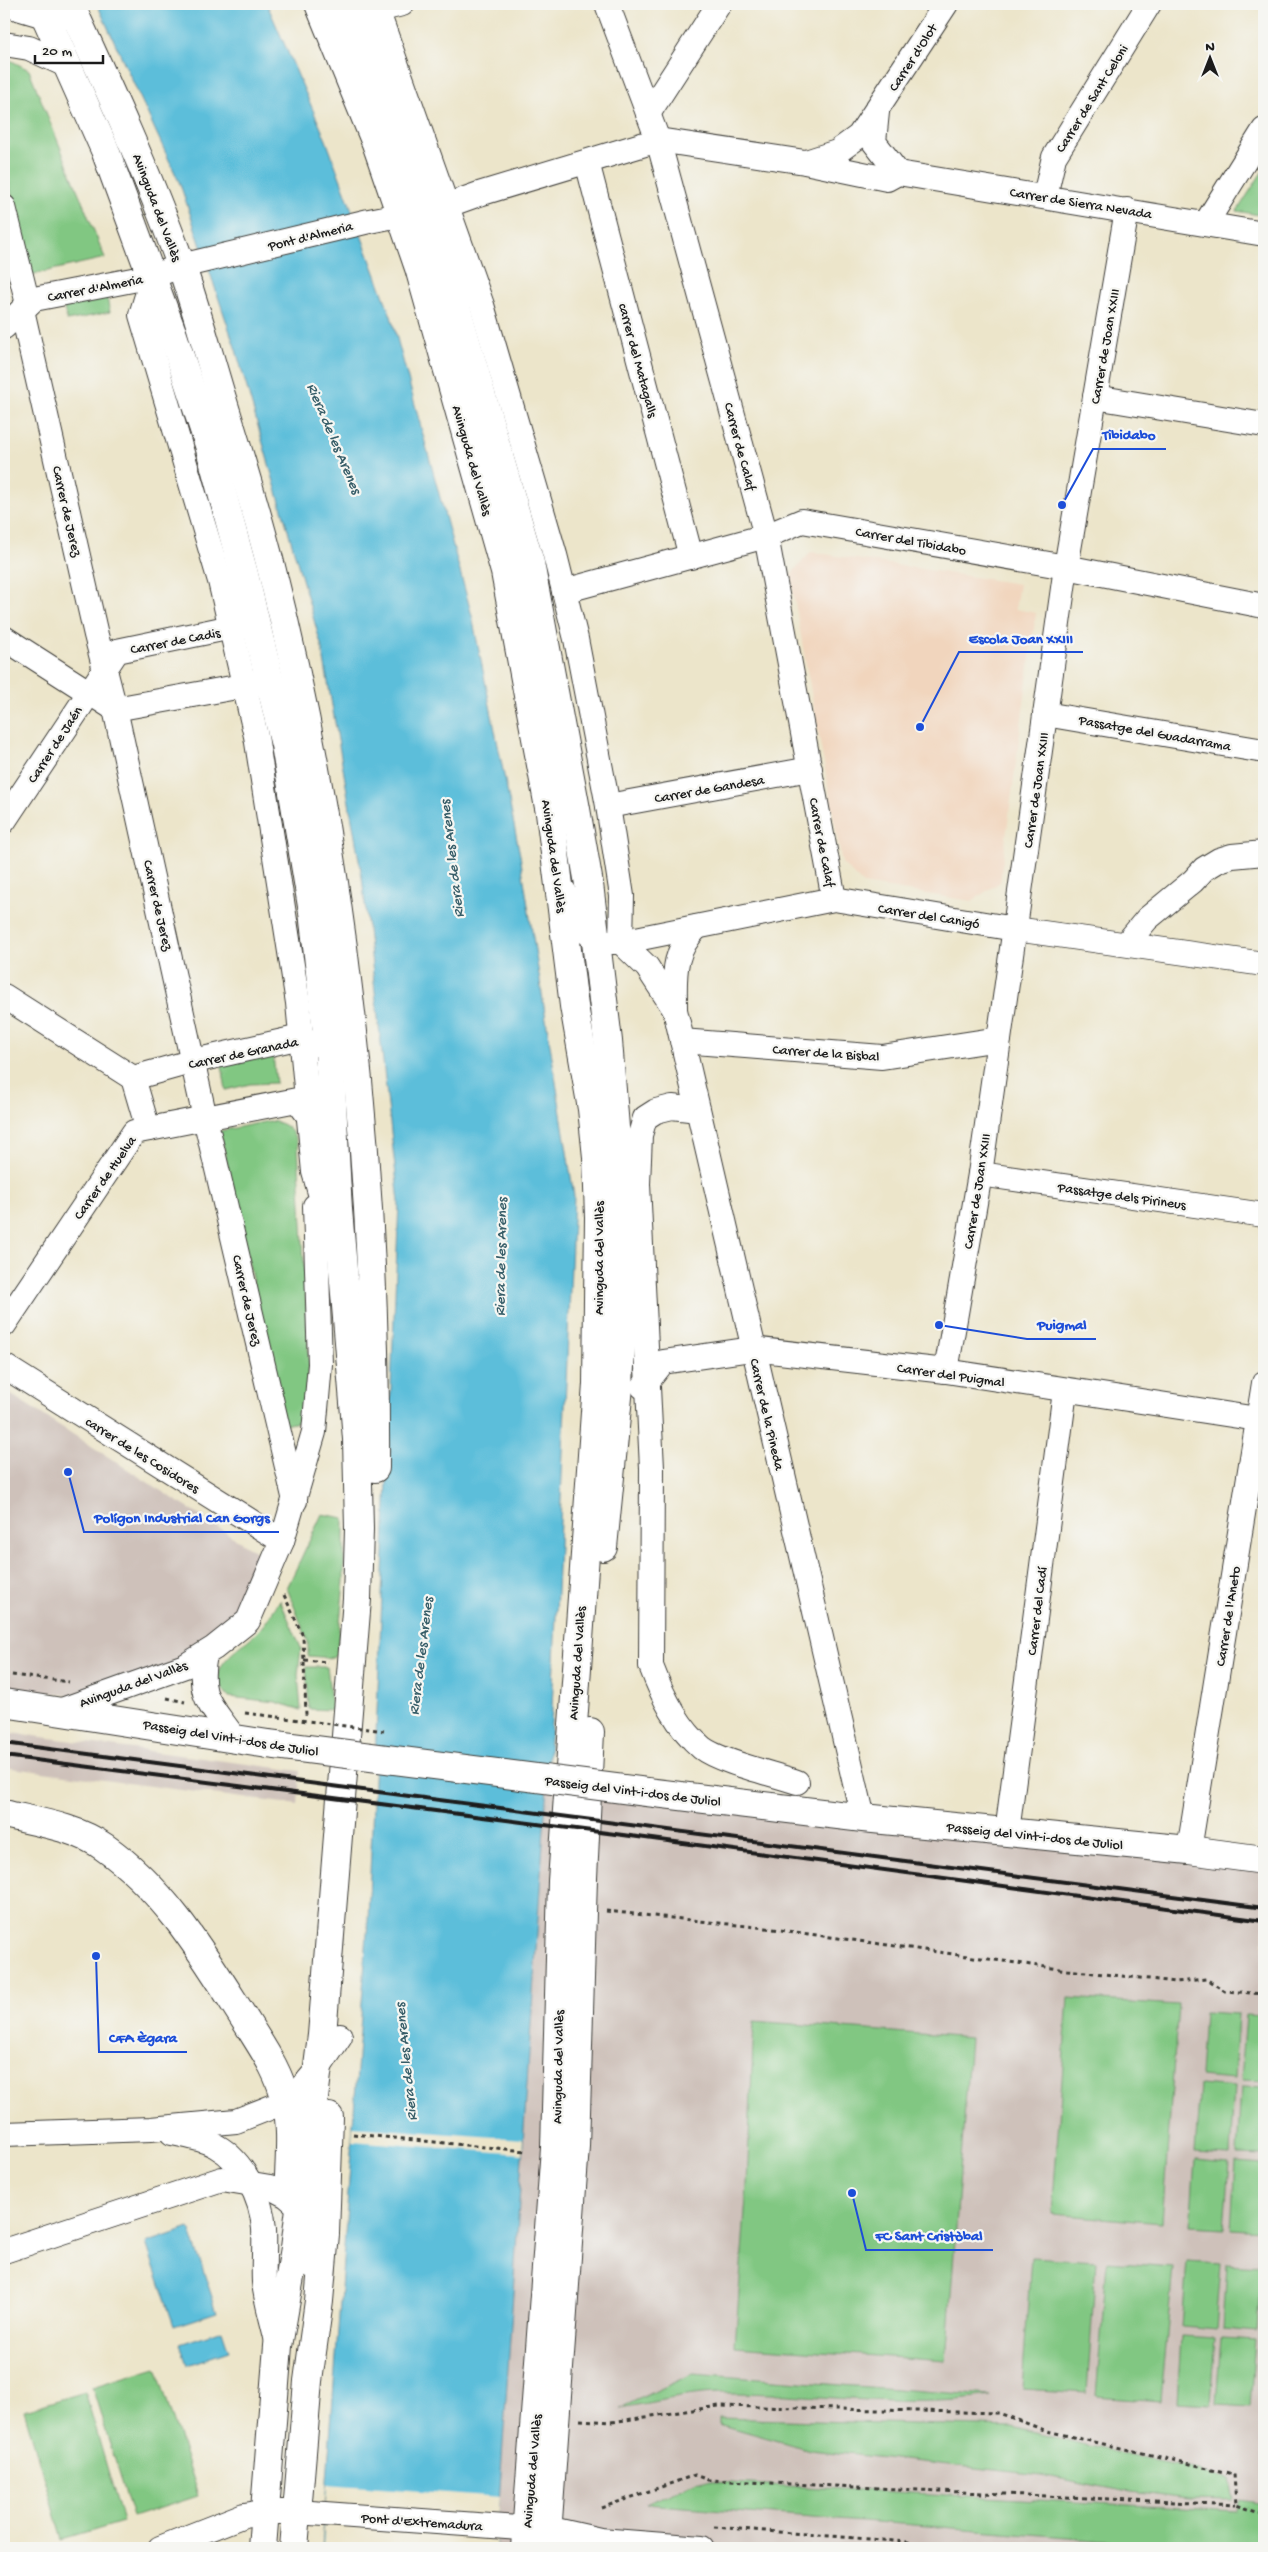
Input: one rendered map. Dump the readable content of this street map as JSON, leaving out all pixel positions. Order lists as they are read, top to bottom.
{
  "streets": {
    "main road": ["Avinguda del Vallès", "Passeig del Vint-i-dos de Juliol"],
    "street": [
      "Carrer d'Olot",
      "Carrer de Sant Celoni",
      "Carrer de Sierra Nevada",
      "Pont d'Almeria",
      "Carrer d'Almeria",
      "Carrer de Joan XXIII",
      "carrer del Matagalls",
      "Carrer de Calaf",
      "Carrer de Jerez",
      "Carrer del Tibidabo",
      "Carrer de Cadis",
      "Passatge del Guadarrama",
      "Carrer de Jaén",
      "Carrer de Gandesa",
      "Carrer del Canigó",
      "Carrer de Granada",
      "Carrer de la Bisbal",
      "Carrer de Huelva",
      "Passatge dels Pirineus",
      "Carrer del Puigmal",
      "Carrer de la Pineda",
      "carrer de les Cosidores",
      "Carrer del Cadí",
      "Carrer de l'Aneto",
      "Pont d'Extremadura"
    ]
  },
  "crossings": [
    ["Carrer d'Olot", "Carrer de Sierra Nevada"],
    ["Carrer de Sant Celoni", "Carrer de Sierra Nevada"],
    ["Carrer de Sierra Nevada", "Carrer de Joan XXIII"],
    ["Carrer de Sierra Nevada", "Carrer de Calaf"],
    ["Avinguda del Vallès", "Pont d'Almeria"],
    ["Avinguda del Vallès", "Carrer d'Almeria"],
    ["Avinguda del Vallès", "Carrer de Jerez"],
    ["Avinguda del Vallès", "Carrer del Tibidabo"],
    ["Avinguda del Vallès", "Carrer de Cadis"],
    ["Avinguda del Vallès", "Carrer de Gandesa"],
    ["Avinguda del Vallès", "Carrer del Canigó"],
    ["Avinguda del Vallès", "Carrer de Granada"],
    ["Avinguda del Vallès", "Carrer de Huelva"],
    ["Avinguda del Vallès", "Carrer del Puigmal"],
    ["Avinguda del Vallès", "Carrer de la Pineda"],
    ["Avinguda del Vallès", "carrer de les Cosidores"],
    ["Avinguda del Vallès", "Passeig del Vint-i-dos de Juliol"],
    ["Avinguda del Vallès", "Pont d'Extremadura"],
    ["Pont d'Almeria", "Carrer d'Almeria"],
    ["Carrer d'Almeria", "Carrer de Jerez"],
    ["Carrer de Joan XXIII", "Carrer del Tibidabo"],
    ["Carrer de Joan XXIII", "Passatge del Guadarrama"],
    ["Carrer de Joan XXIII", "Carrer del Canigó"],
    ["Carrer de Joan XXIII", "Carrer de la Bisbal"],
    ["Carrer de Joan XXIII", "Passatge dels Pirineus"],
    ["Carrer de Joan XXIII", "Carrer del Puigmal"],
    ["carrer del Matagalls", "Carrer del Tibidabo"],
    ["Carrer de Calaf", "Carrer del Tibidabo"],
    ["Carrer de Calaf", "Carrer de Gandesa"],
    ["Carrer de Calaf", "Carrer del Canigó"],
    ["Carrer de Jerez", "Carrer de Cadis"],
    ["Carrer de Jerez", "Carrer de Granada"],
    ["Carrer de Jerez", "Carrer de Huelva"],
    ["Carrer de Cadis", "Carrer de Jaén"],
    ["Carrer del Canigó", "Carrer de la Pineda"],
    ["Carrer de la Bisbal", "Carrer de la Pineda"],
    ["Carrer del Puigmal", "Carrer de la Pineda"],
    ["Carrer del Puigmal", "Carrer del Cadí"],
    ["Carrer del Puigmal", "Carrer de l'Aneto"],
    ["Carrer de la Pineda", "Passeig del Vint-i-dos de Juliol"],
    ["Carrer del Cadí", "Passeig del Vint-i-dos de Juliol"],
    ["Carrer de l'Aneto", "Passeig del Vint-i-dos de Juliol"]
  ],
  "water": ["Riera de les Arenes"],
  "places": [
    "Tibidabo",
    "Escola Joan XXIII",
    "Puigmal",
    "Polígon Industrial Can Gorgs",
    "CFA Ègara",
    "FC Sant Cristòbal"
  ],
  "scale_bar": "20 m",
  "north": "top"
}
